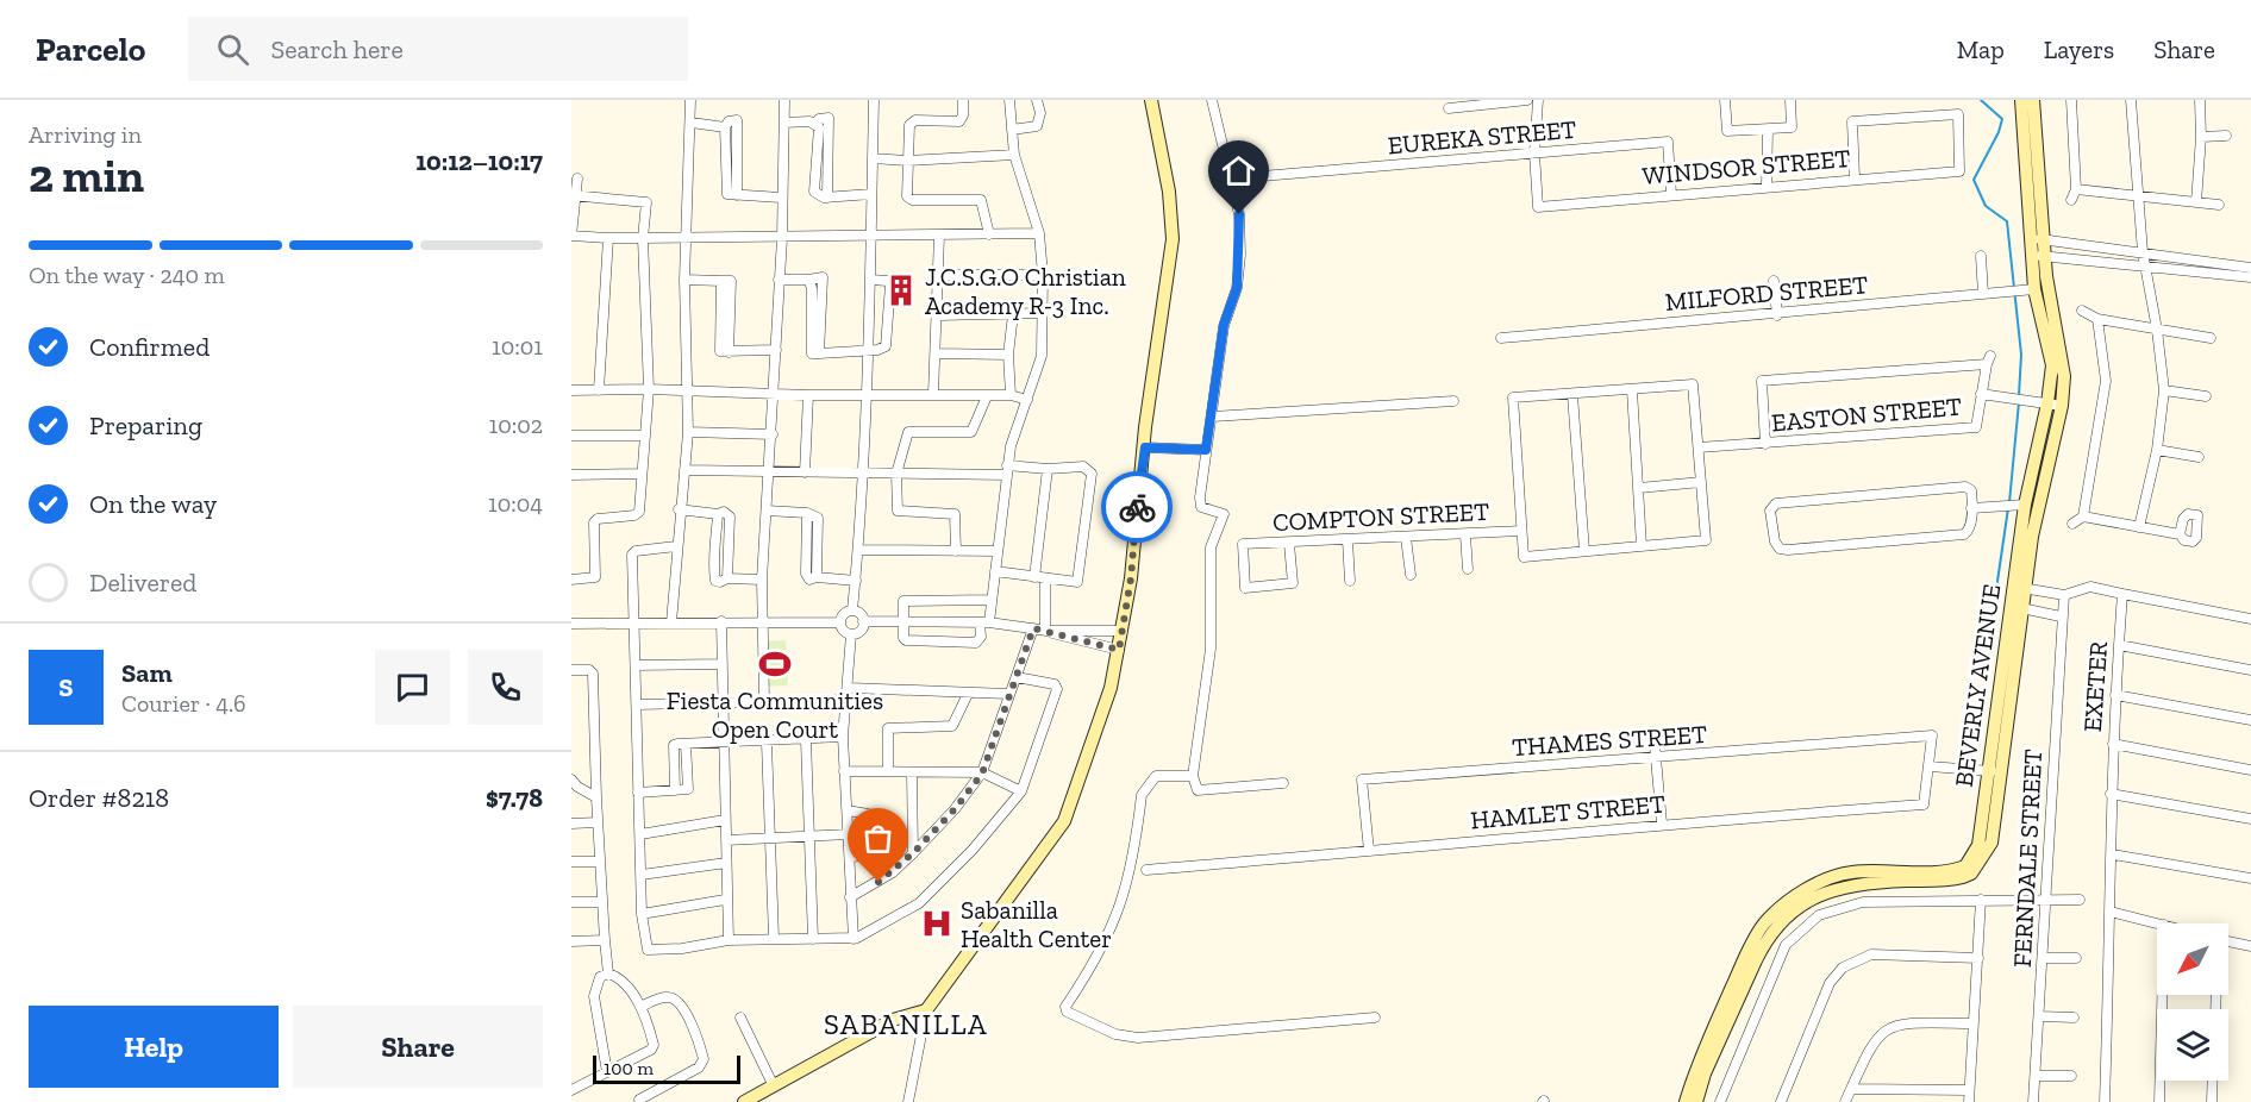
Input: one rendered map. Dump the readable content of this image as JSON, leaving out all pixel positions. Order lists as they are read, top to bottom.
{
  "streets": {
    "street": [
      "EUREKA STREET",
      "WINDSOR STREET",
      "MILFORD STREET",
      "EASTON STREET",
      "COMPTON STREET",
      "BEVERLY AVENUE",
      "EXETER",
      "THAMES STREET",
      "HAMLET STREET",
      "FERNDALE STREET"
    ]
  },
  "crossings": [
    ["EUREKA STREET", "WINDSOR STREET"],
    ["MILFORD STREET", "BEVERLY AVENUE"],
    ["THAMES STREET", "HAMLET STREET"]
  ],
  "districts": ["SABANILLA"],
  "places": {
    "building": ["J.C.S.G.O Christian Academy R-3 Inc."],
    "sports": ["Fiesta Communities Open Court"],
    "hospital": ["Sabanilla Health Center"]
  },
  "scale_bar": "100 m",
  "north": "bottom left",
  "page": {
    "header": "Parcelo",
    "search": "Search here",
    "nav": ["Map", "Layers", "Share"],
    "heading": ["2 min", "Arriving in", "10:12–10:17"],
    "panel": [
      "Sam",
      "Courier · 4.6",
      "Order #8218",
      "$7.78"
    ],
    "bar": "On the way · 240 m",
    "list": [
      ["Confirmed", "10:01"],
      ["Preparing", "10:02"],
      ["On the way", "10:04"],
      "Delivered"
    ],
    "round": "S",
    "buttons": ["Help", "Share"],
    "scale": "100 m"
  }
}
